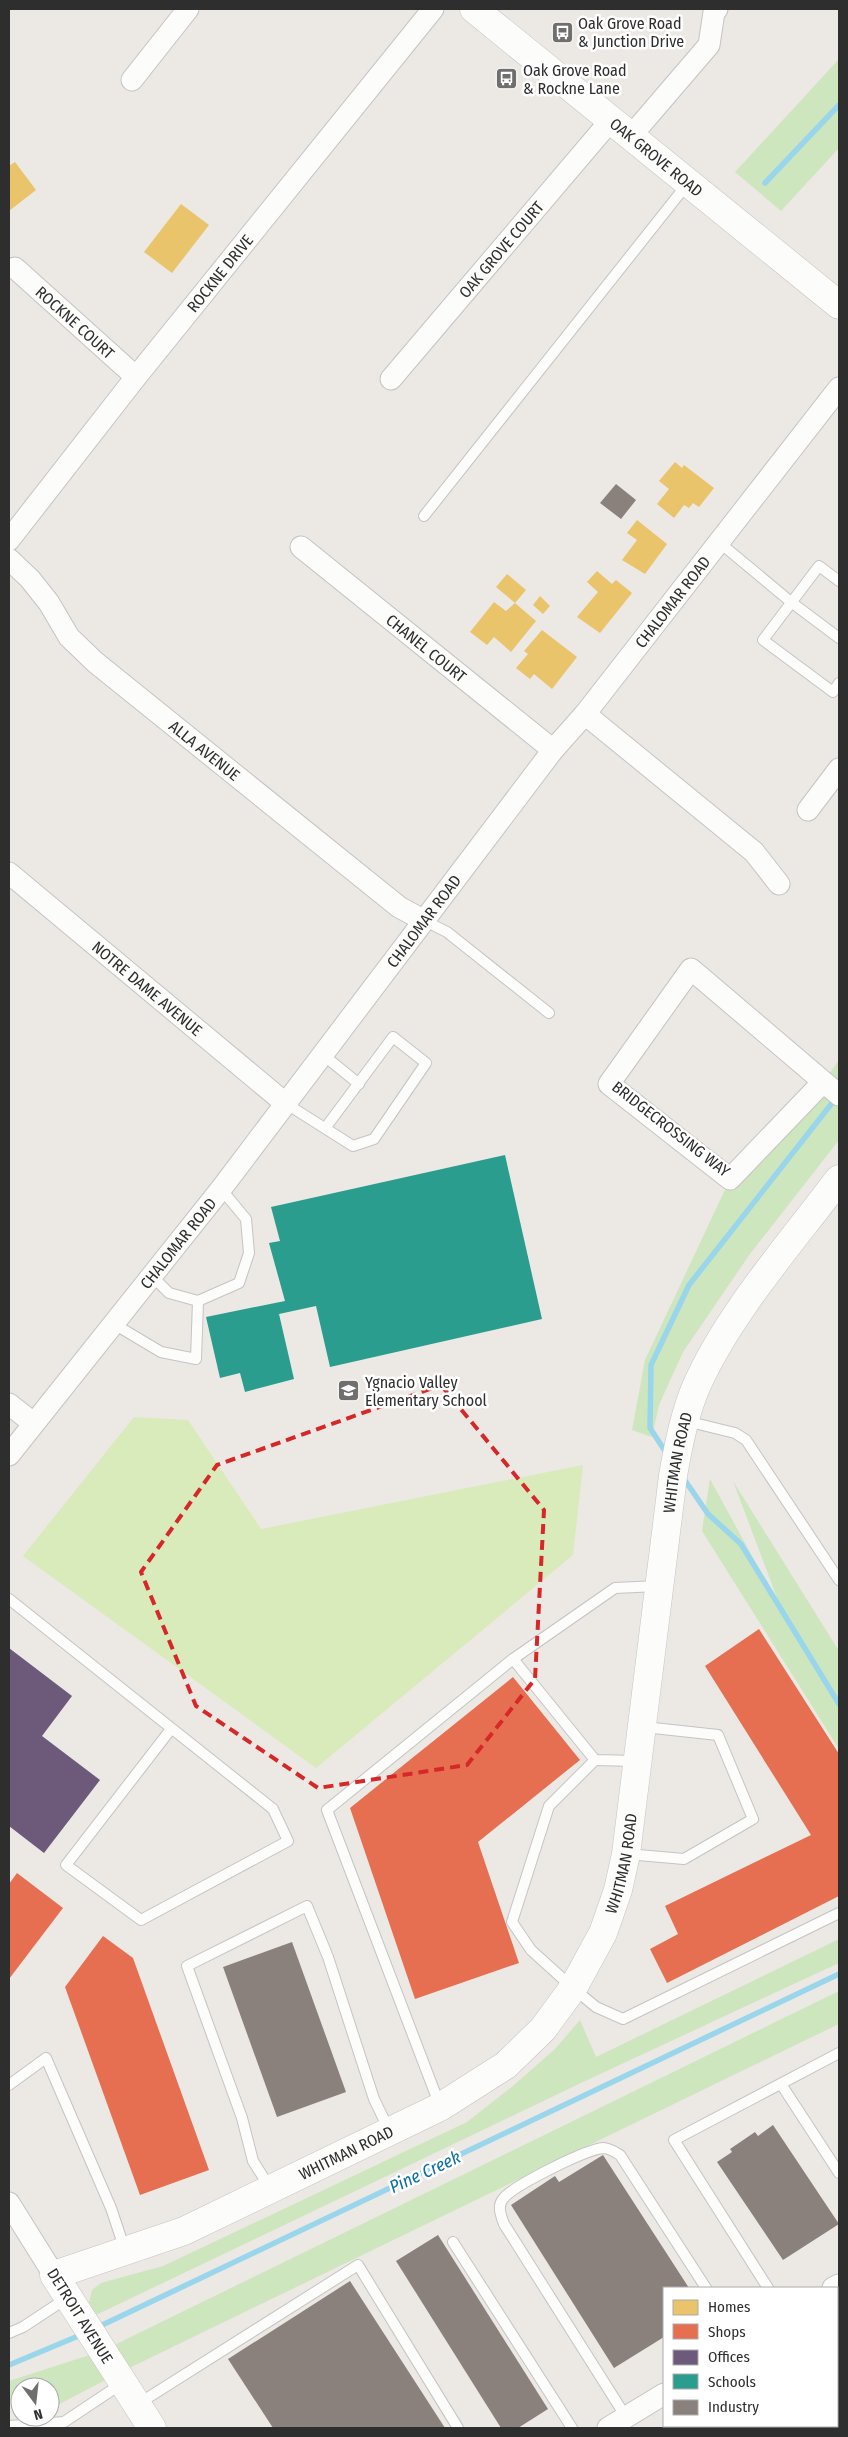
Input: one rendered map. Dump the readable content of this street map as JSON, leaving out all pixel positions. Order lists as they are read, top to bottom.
{
  "streets": {
    "street": [
      "OAK GROVE ROAD",
      "OAK GROVE COURT",
      "ROCKNE DRIVE",
      "ROCKNE COURT",
      "CHALOMAR ROAD",
      "CHANEL COURT",
      "ALLA AVENUE",
      "NOTRE DAME AVENUE",
      "BRIDGECROSSING WAY",
      "WHITMAN ROAD",
      "DETROIT AVENUE"
    ]
  },
  "crossings": [
    ["OAK GROVE ROAD", "OAK GROVE COURT"],
    ["ROCKNE DRIVE", "ROCKNE COURT"],
    ["CHALOMAR ROAD", "CHANEL COURT"],
    ["CHALOMAR ROAD", "ALLA AVENUE"],
    ["CHALOMAR ROAD", "NOTRE DAME AVENUE"],
    ["WHITMAN ROAD", "DETROIT AVENUE"]
  ],
  "water": ["Pine Creek"],
  "places": {
    "bus stop": ["Oak Grove Road & Junction Drive", "Oak Grove Road & Rockne Lane"],
    "school or university": ["Ygnacio Valley Elementary School"]
  },
  "legend": [
    "Homes",
    "Shops",
    "Offices",
    "Schools",
    "Industry"
  ],
  "north": "bottom"
}
